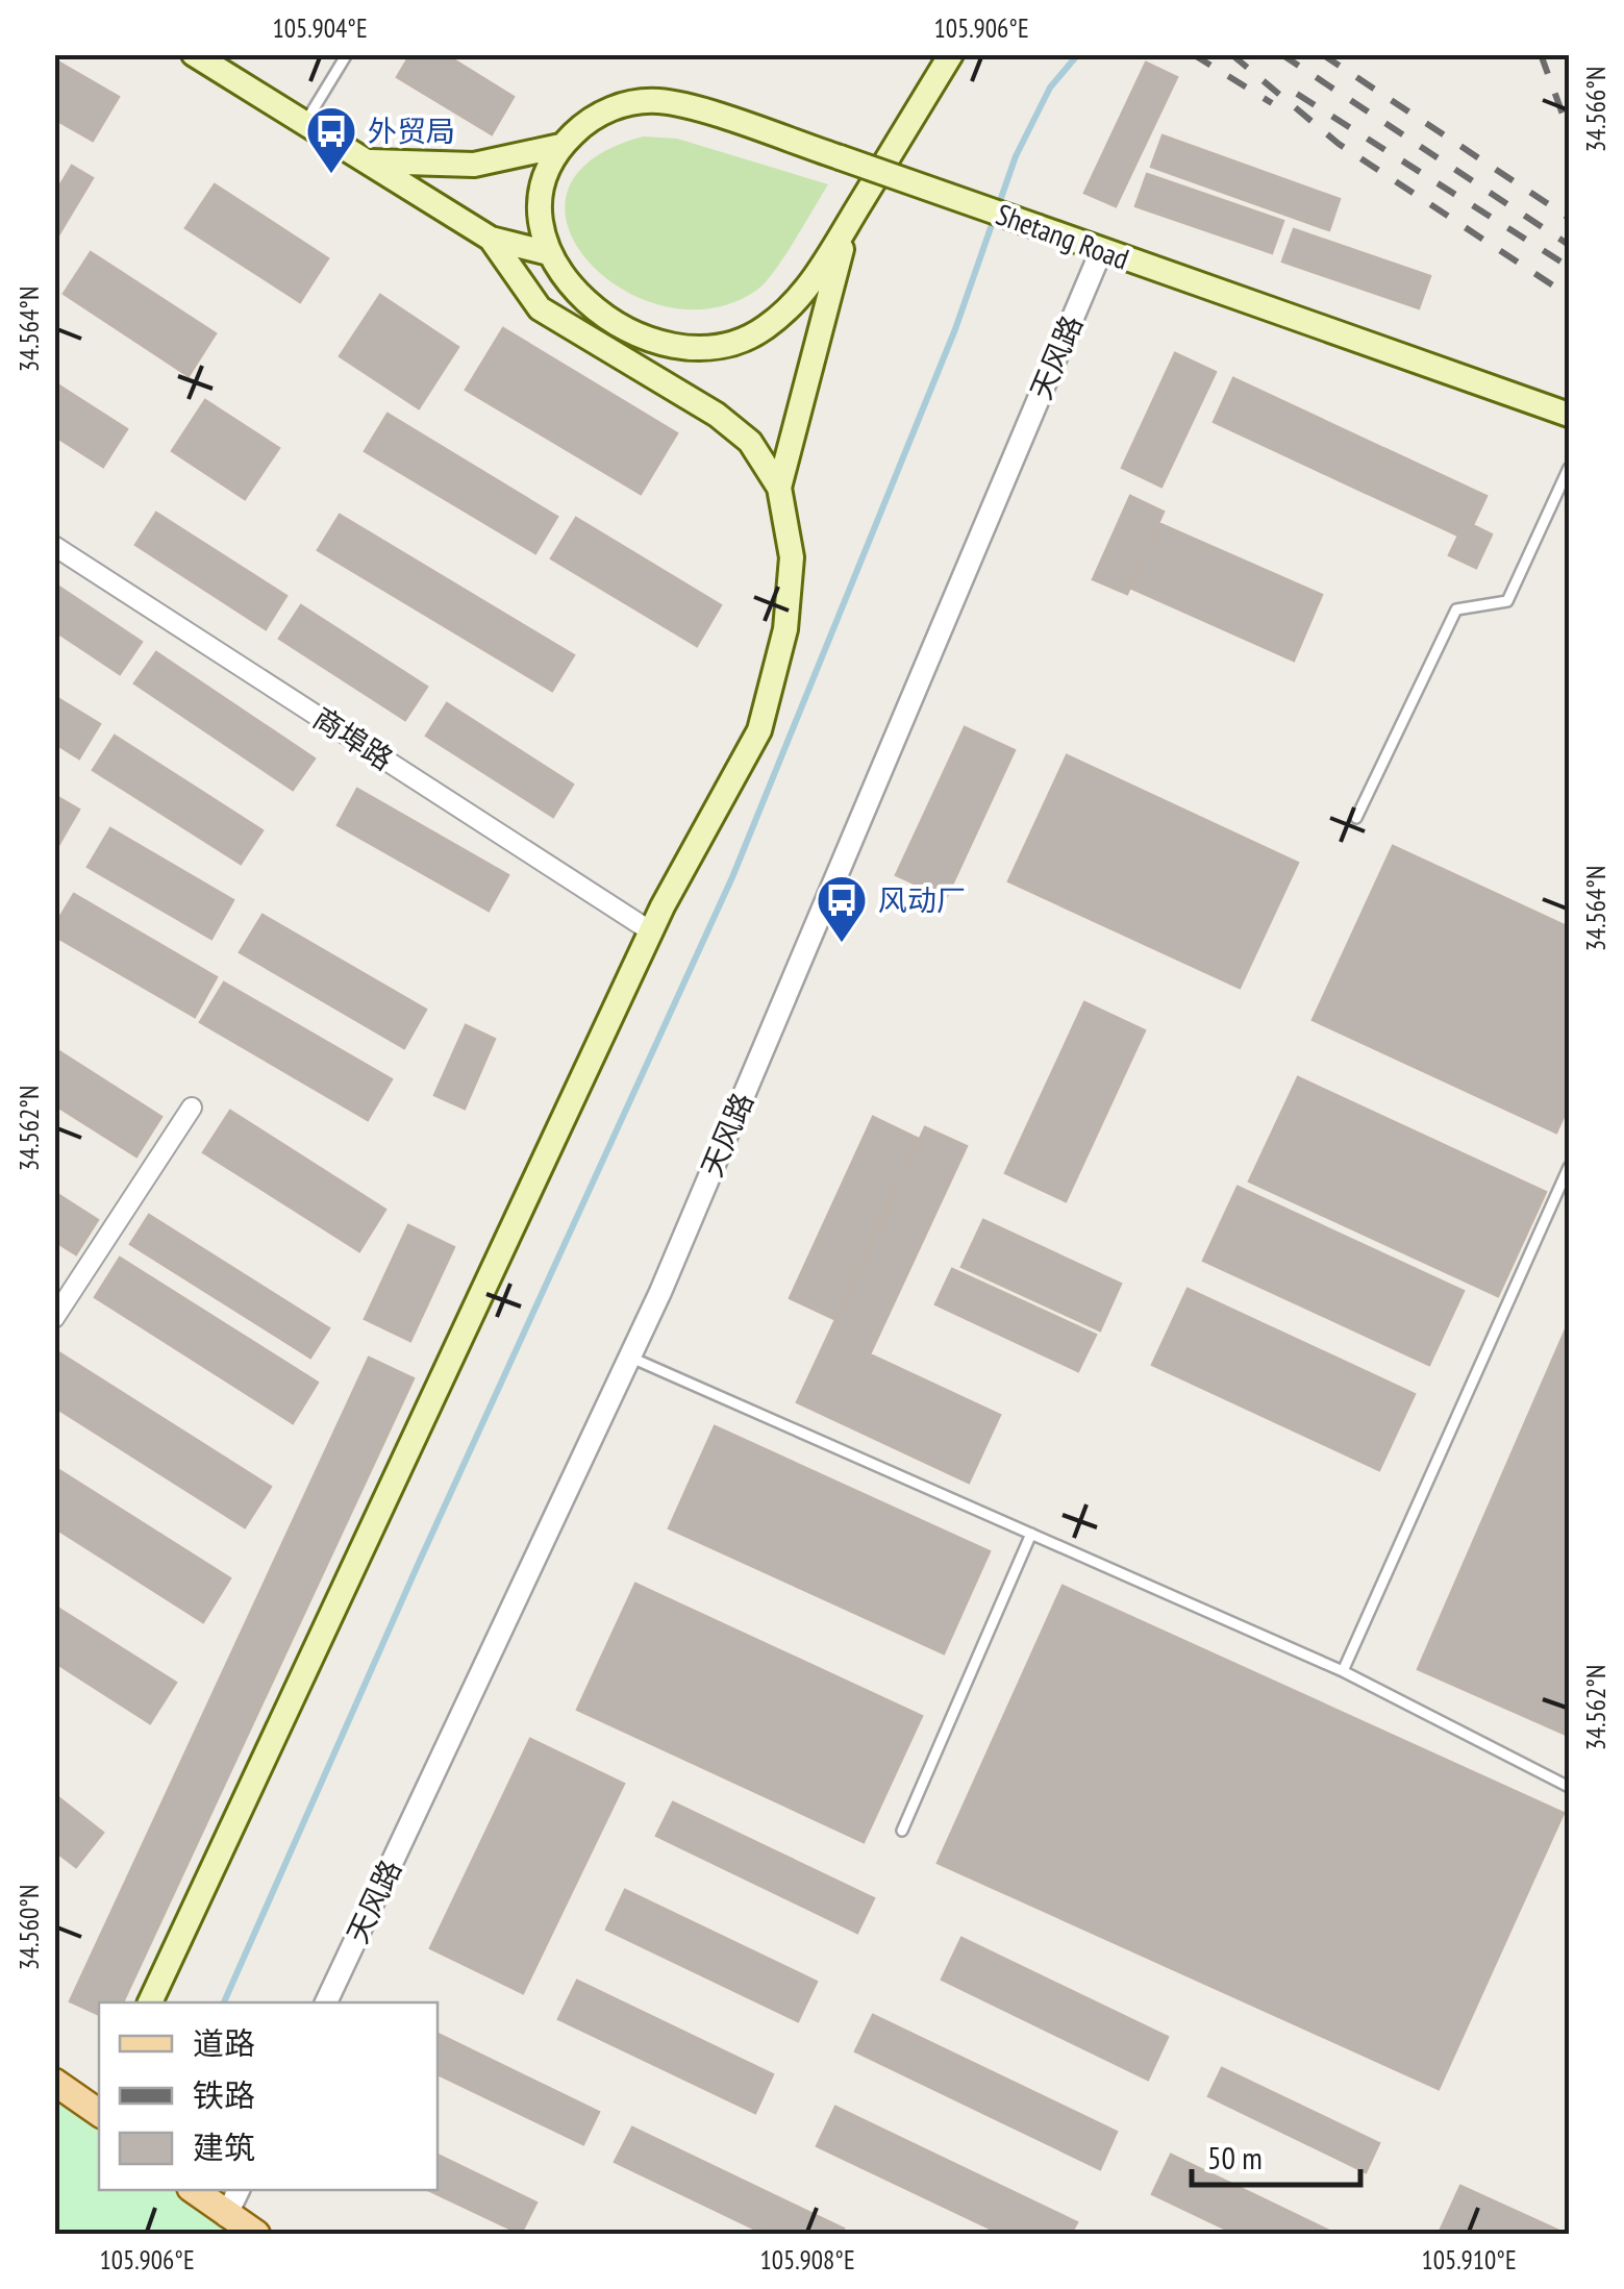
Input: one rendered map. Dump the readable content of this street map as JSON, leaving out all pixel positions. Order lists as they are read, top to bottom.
{
  "streets": {
    "main road": ["Shetang Road"],
    "street": ["天风路", "商埠路"]
  },
  "crossings": [
    ["Shetang Road", "天风路"]
  ],
  "places": {
    "bus stop": ["外贸局", "风动厂"]
  },
  "legend": ["道路", "铁路", "建筑"],
  "scale_bar": "50 m",
  "coordinates": [
    "105.904°E",
    "105.906°E",
    "34.566°N",
    "34.564°N",
    "34.562°N",
    "34.560°N",
    "105.908°E",
    "105.910°E"
  ]
}
